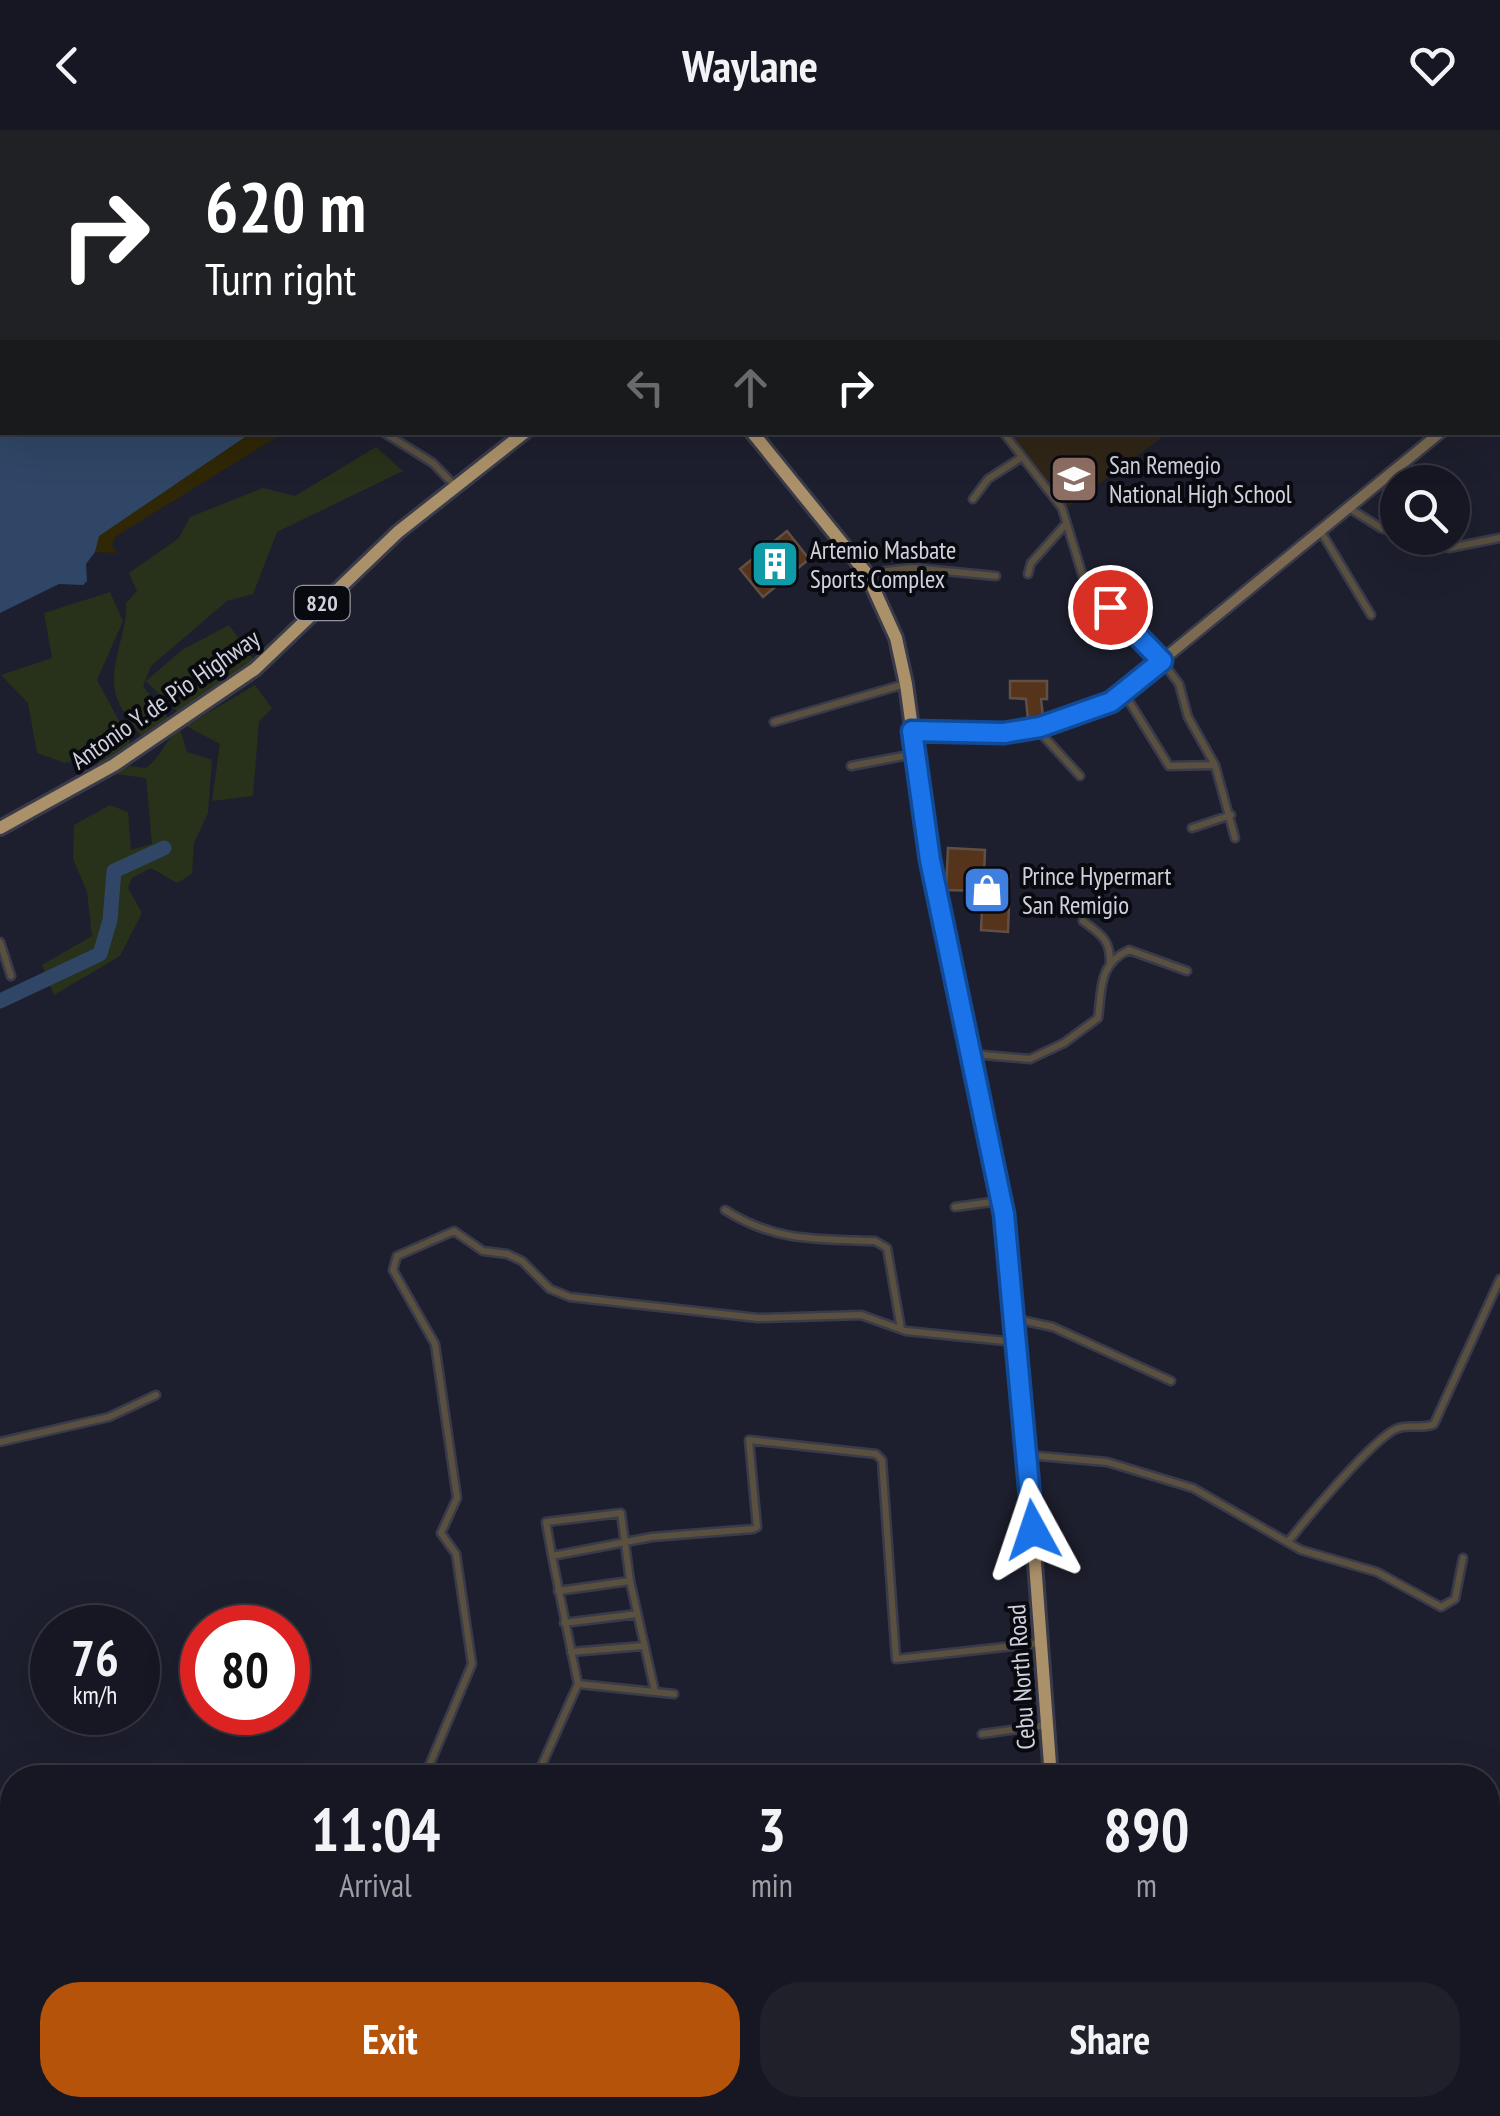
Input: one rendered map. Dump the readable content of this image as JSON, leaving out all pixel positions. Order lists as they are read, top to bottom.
{
  "streets": {
    "highway": ["820", "Antonio Y. de Pio Highway", "Cebu North Road"]
  },
  "places": {
    "school or university": ["San Remegio National High School"],
    "building": ["Artemio Masbate Sports Complex"],
    "shop": ["Prince Hypermart San Remigio"]
  },
  "page": {
    "header": "Waylane",
    "turn": ["620 m", "Turn right"],
    "speed": "76 km/h",
    "limit": "80",
    "eta": [
      "11:04",
      "Arrival",
      "3",
      "min",
      "890",
      "m"
    ],
    "buttons": ["Exit", "Share"]
  }
}
